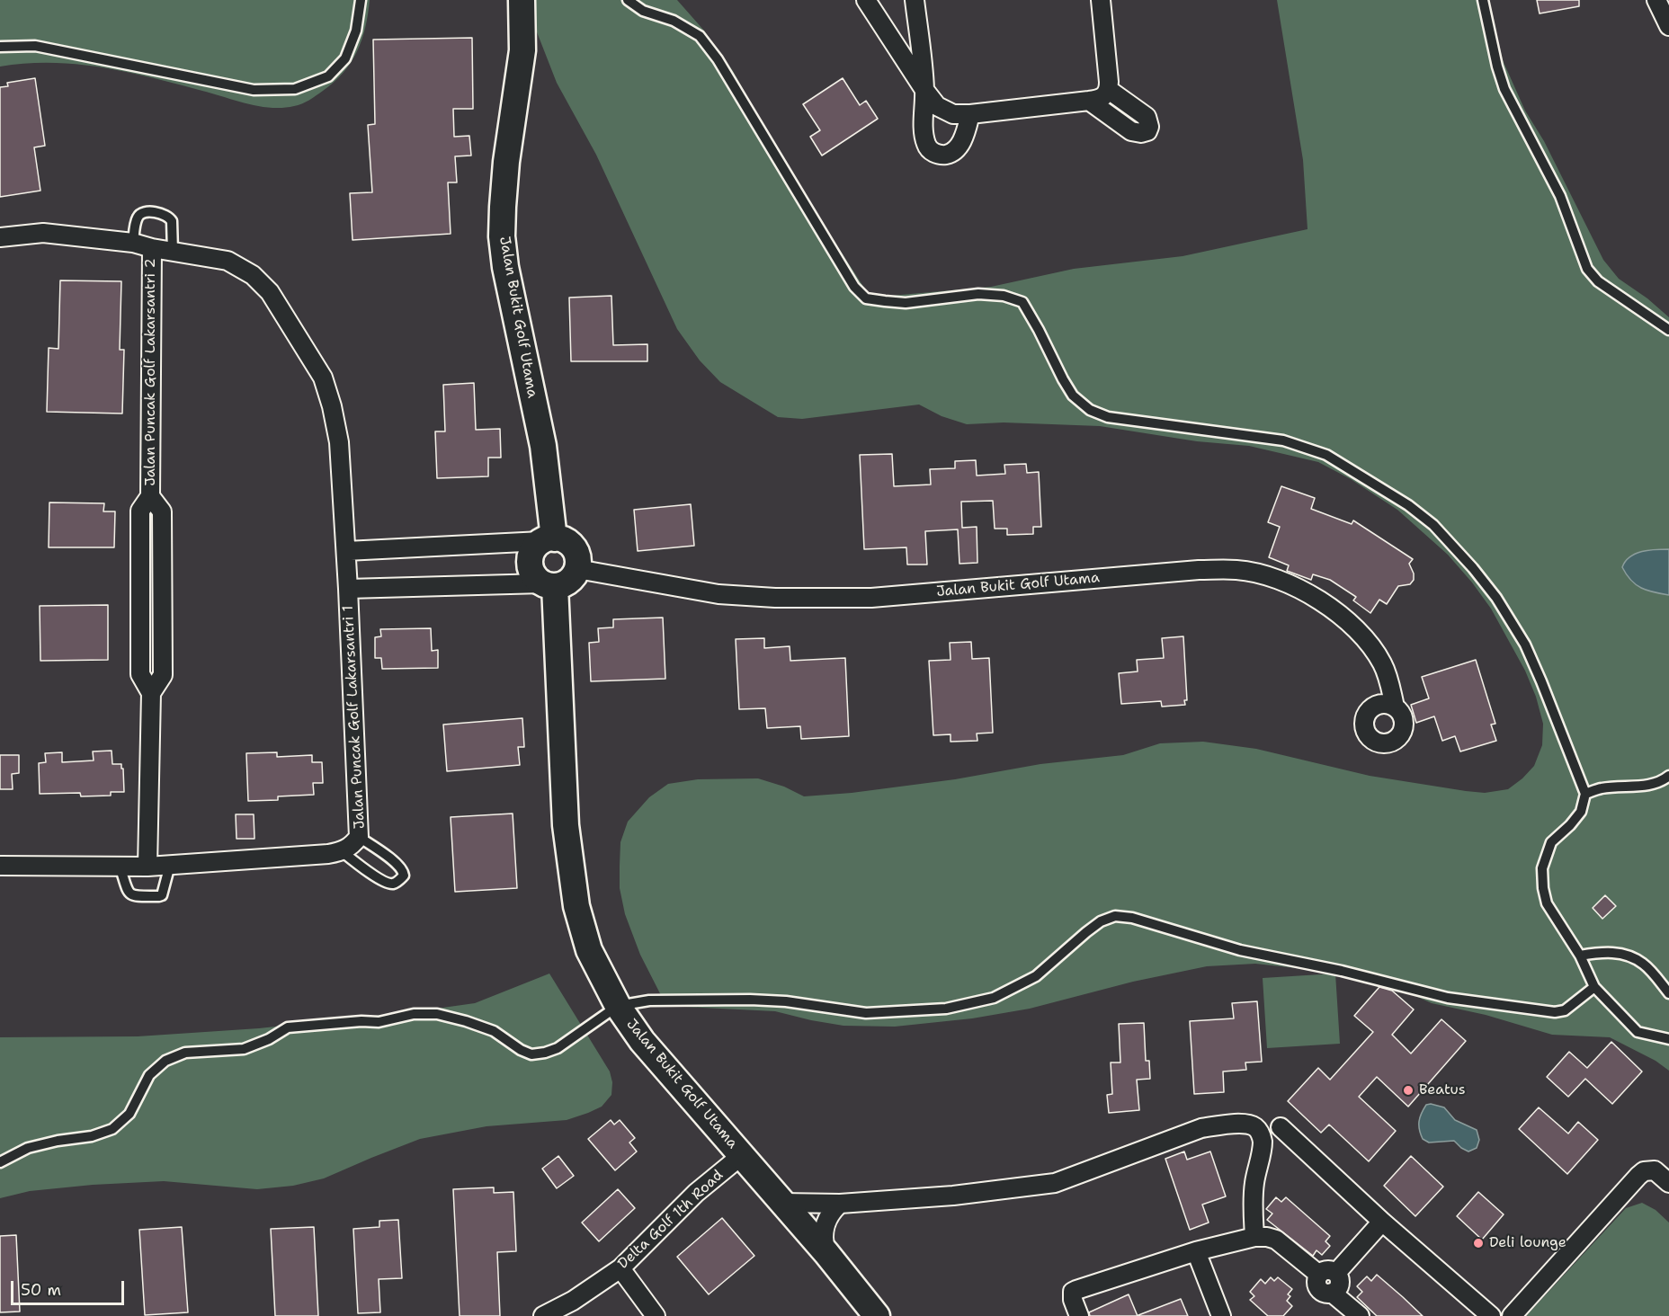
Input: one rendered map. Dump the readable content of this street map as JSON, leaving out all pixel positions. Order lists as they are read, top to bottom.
{
  "streets": {
    "street": [
      "Jalan Bukit Golf Utama",
      "Jalan Puncak Golf Lakarsantri 2",
      "Jalan Puncak Golf Lakarsantri 1",
      "Delta Golf 1th Road"
    ]
  },
  "crossings": [
    ["Jalan Bukit Golf Utama", "Jalan Puncak Golf Lakarsantri 1"],
    ["Jalan Bukit Golf Utama", "Delta Golf 1th Road"],
    ["Jalan Puncak Golf Lakarsantri 2", "Jalan Puncak Golf Lakarsantri 1"]
  ],
  "places": ["Beatus", "Deli lounge"],
  "scale_bar": "50 m"
}
